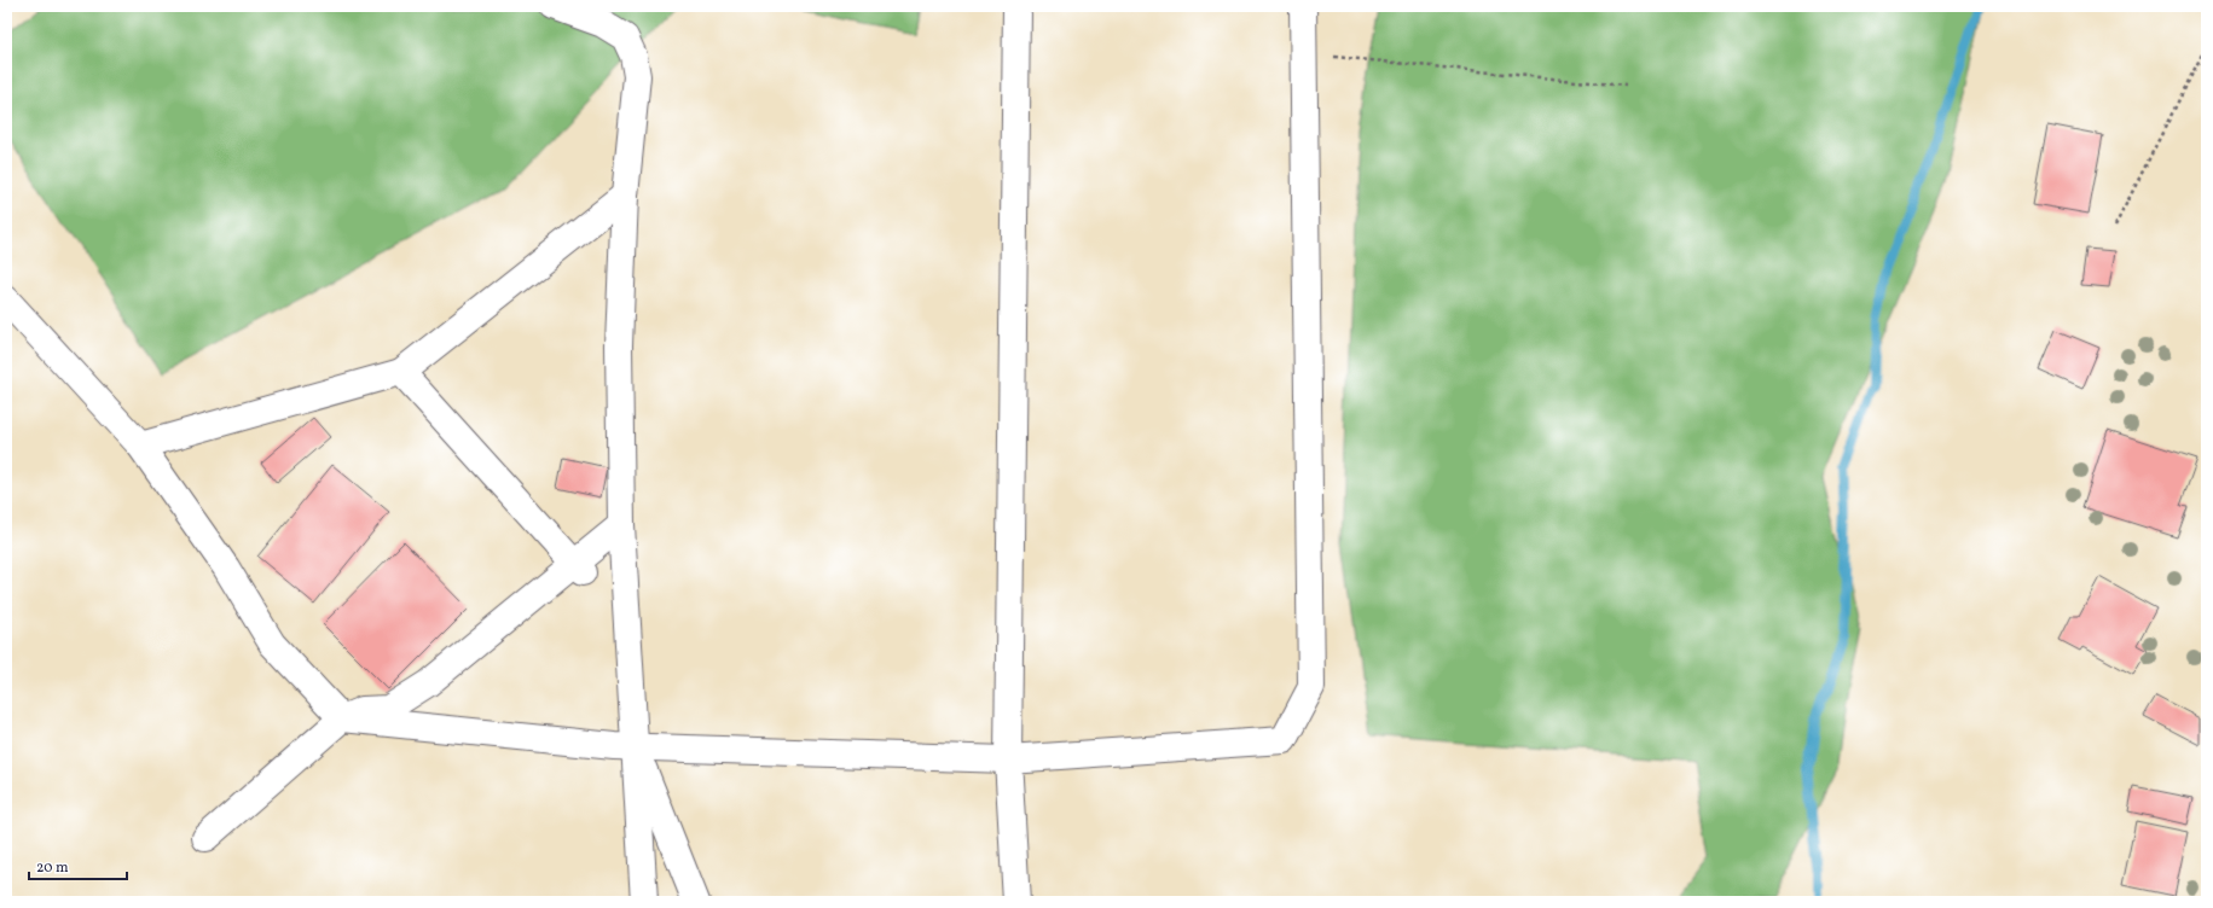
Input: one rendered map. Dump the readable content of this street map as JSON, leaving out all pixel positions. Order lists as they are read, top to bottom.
{
  "scale_bar": "20 m"
}
